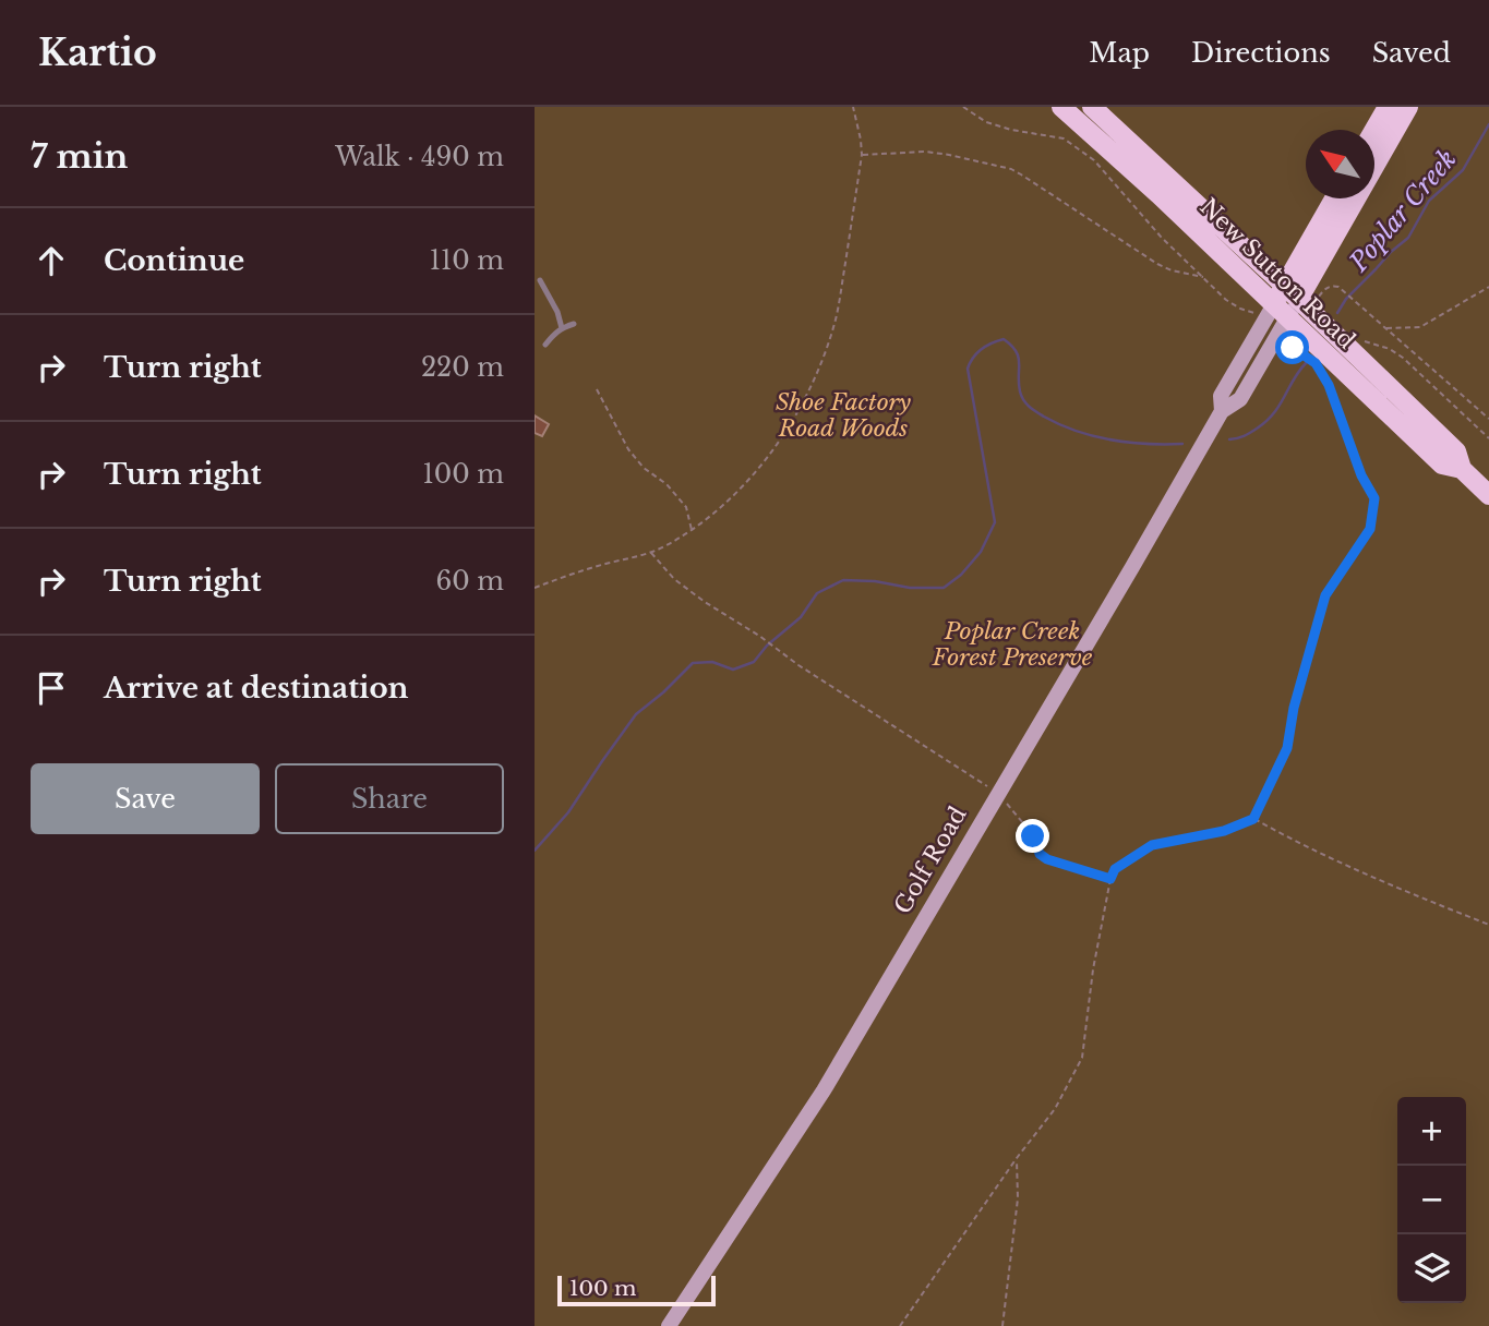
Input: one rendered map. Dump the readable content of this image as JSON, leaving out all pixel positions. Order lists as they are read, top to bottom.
{
  "streets": {
    "main road": ["New Sutton Road", "Golf Road"]
  },
  "crossings": [
    ["New Sutton Road", "Golf Road"]
  ],
  "water": ["Poplar Creek"],
  "parks": ["Shoe Factory Road Woods", "Poplar Creek Forest Preserve"],
  "scale_bar": "100 m",
  "north": "top left",
  "page": {
    "header": "Kartio",
    "nav": ["Map", "Directions", "Saved"],
    "heading": ["7 min", "Walk · 490 m"],
    "list": [
      ["Continue", "110 m"],
      ["Turn right", "220 m"],
      ["Turn right", "100 m"],
      ["Turn right", "60 m"],
      "Arrive at destination"
    ],
    "buttons": ["Save", "Share"],
    "map_buttons": ["+", "−"],
    "scale": "100 m"
  }
}
